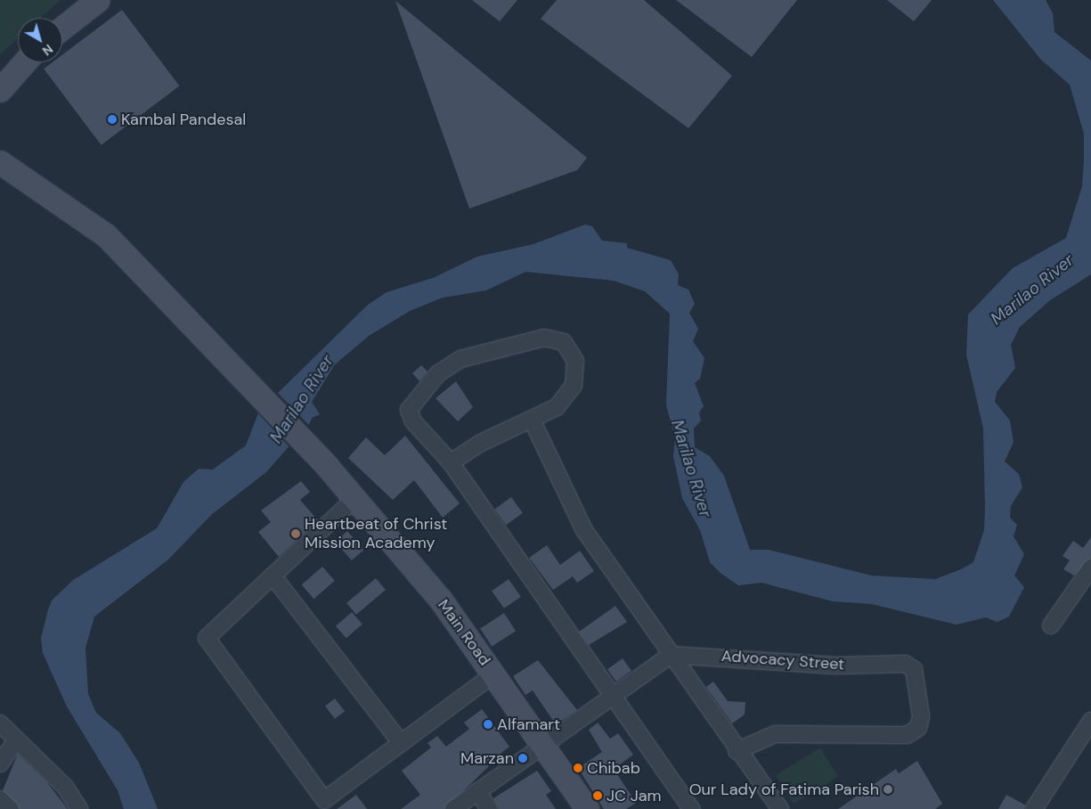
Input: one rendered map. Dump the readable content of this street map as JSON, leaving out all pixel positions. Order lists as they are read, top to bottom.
{
  "streets": {
    "main road": ["Main Road"],
    "street": ["Advocacy Street"]
  },
  "water": ["Marilao River"],
  "places": [
    "Kambal Pandesal",
    "Heartbeat of Christ Mission Academy",
    "Alfamart",
    "Marzan",
    "Chibab",
    "Our Lady of Fatima Parish",
    "JC Jam"
  ],
  "north": "bottom right"
}
